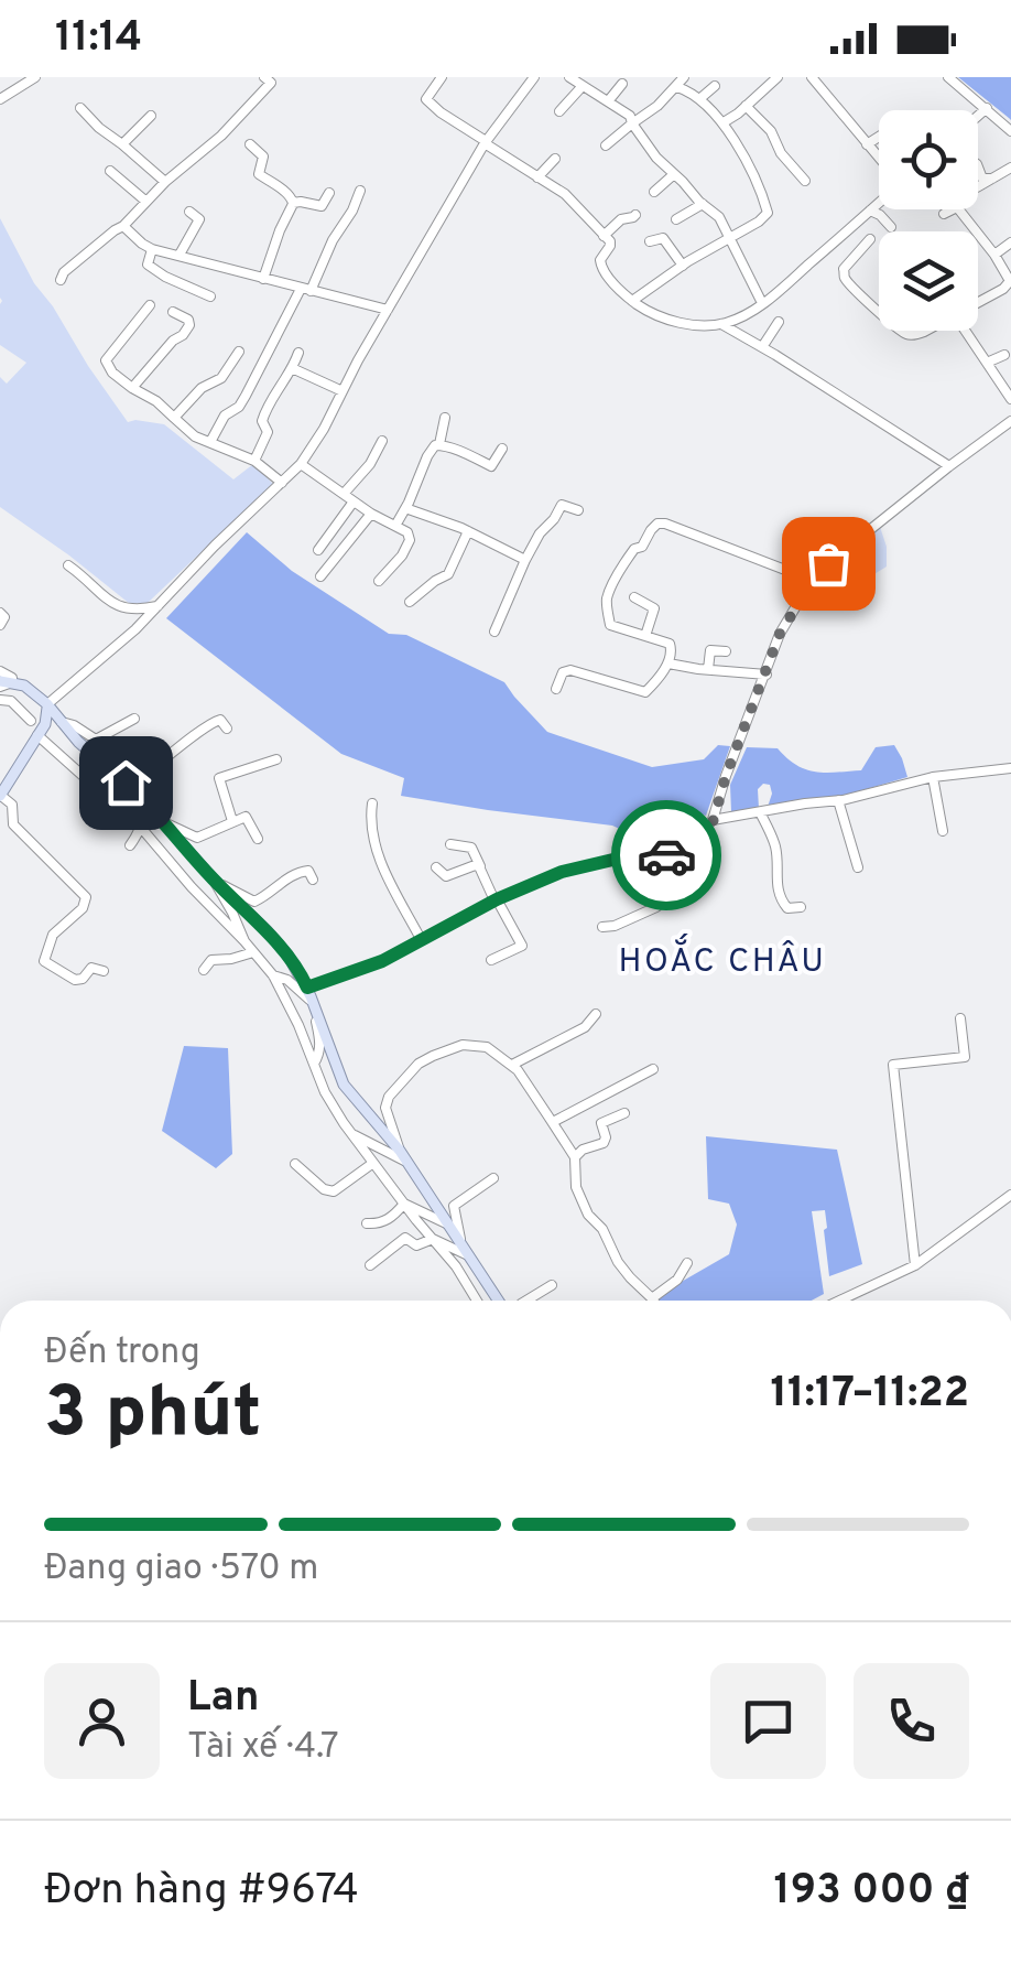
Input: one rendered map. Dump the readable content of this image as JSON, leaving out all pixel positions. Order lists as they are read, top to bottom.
{
  "districts": ["HOẮC CHÂU"],
  "page": {
    "status": "11:14",
    "heading": ["3 phút", "Đến trong", "11:17–11:22"],
    "panel": [
      "Lan",
      "Tài xế · 4.7",
      "Đơn hàng #9674",
      "193 000 ₫"
    ],
    "bar": "Đang giao · 570 m"
  }
}
